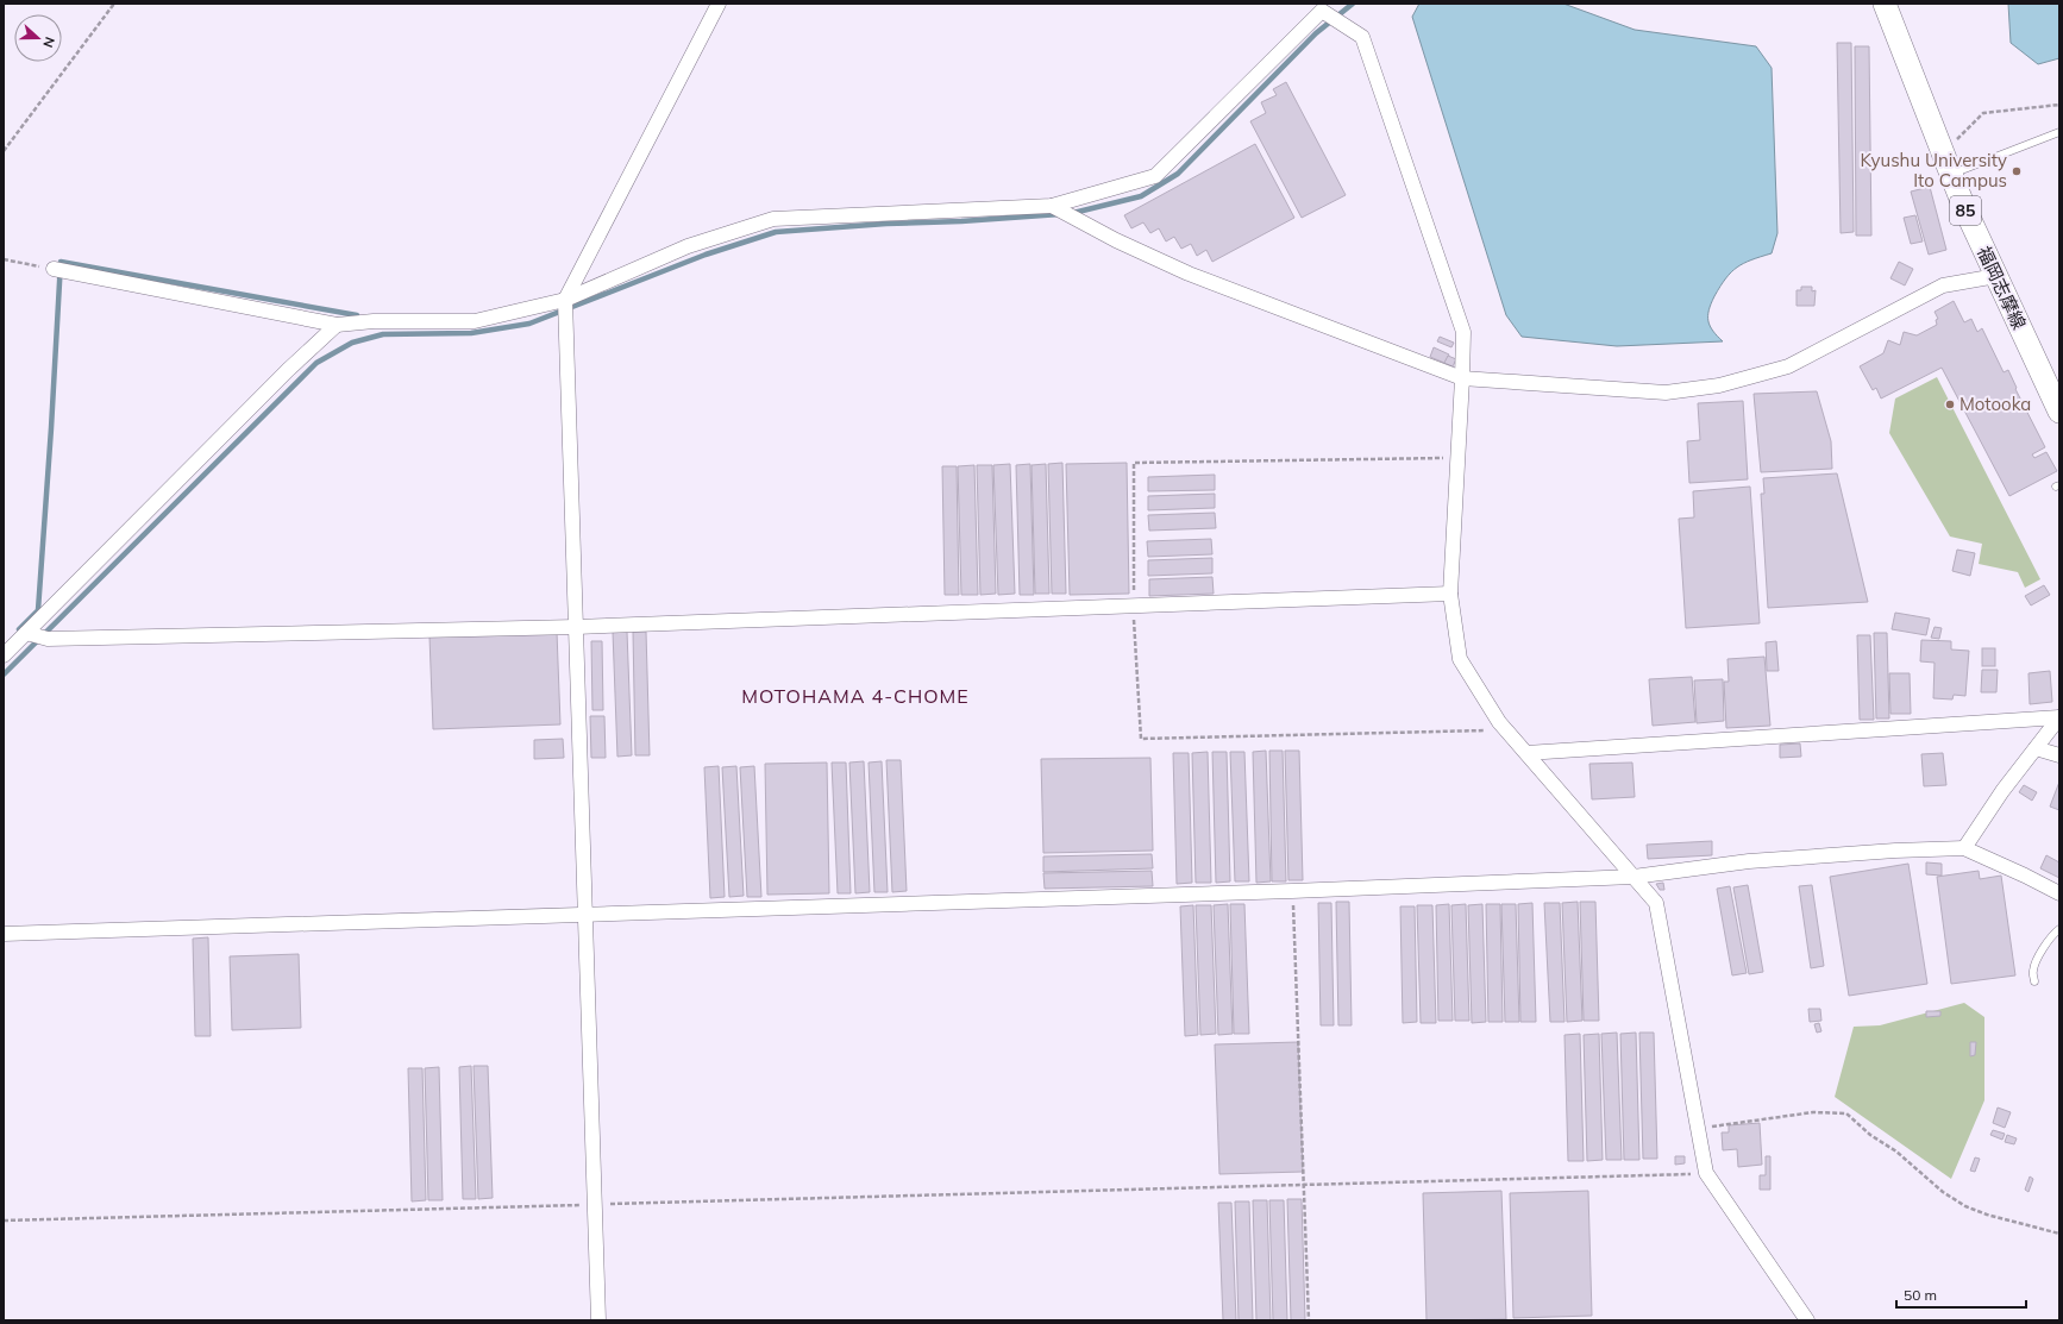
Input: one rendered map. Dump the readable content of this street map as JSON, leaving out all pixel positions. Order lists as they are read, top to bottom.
{
  "streets": {
    "main road": ["85", "福岡志摩線"]
  },
  "districts": ["MOTOHAMA 4-CHOME"],
  "places": ["Kyushu University Ito Campus", "Motooka"],
  "scale_bar": "50 m",
  "north": "right"
}
